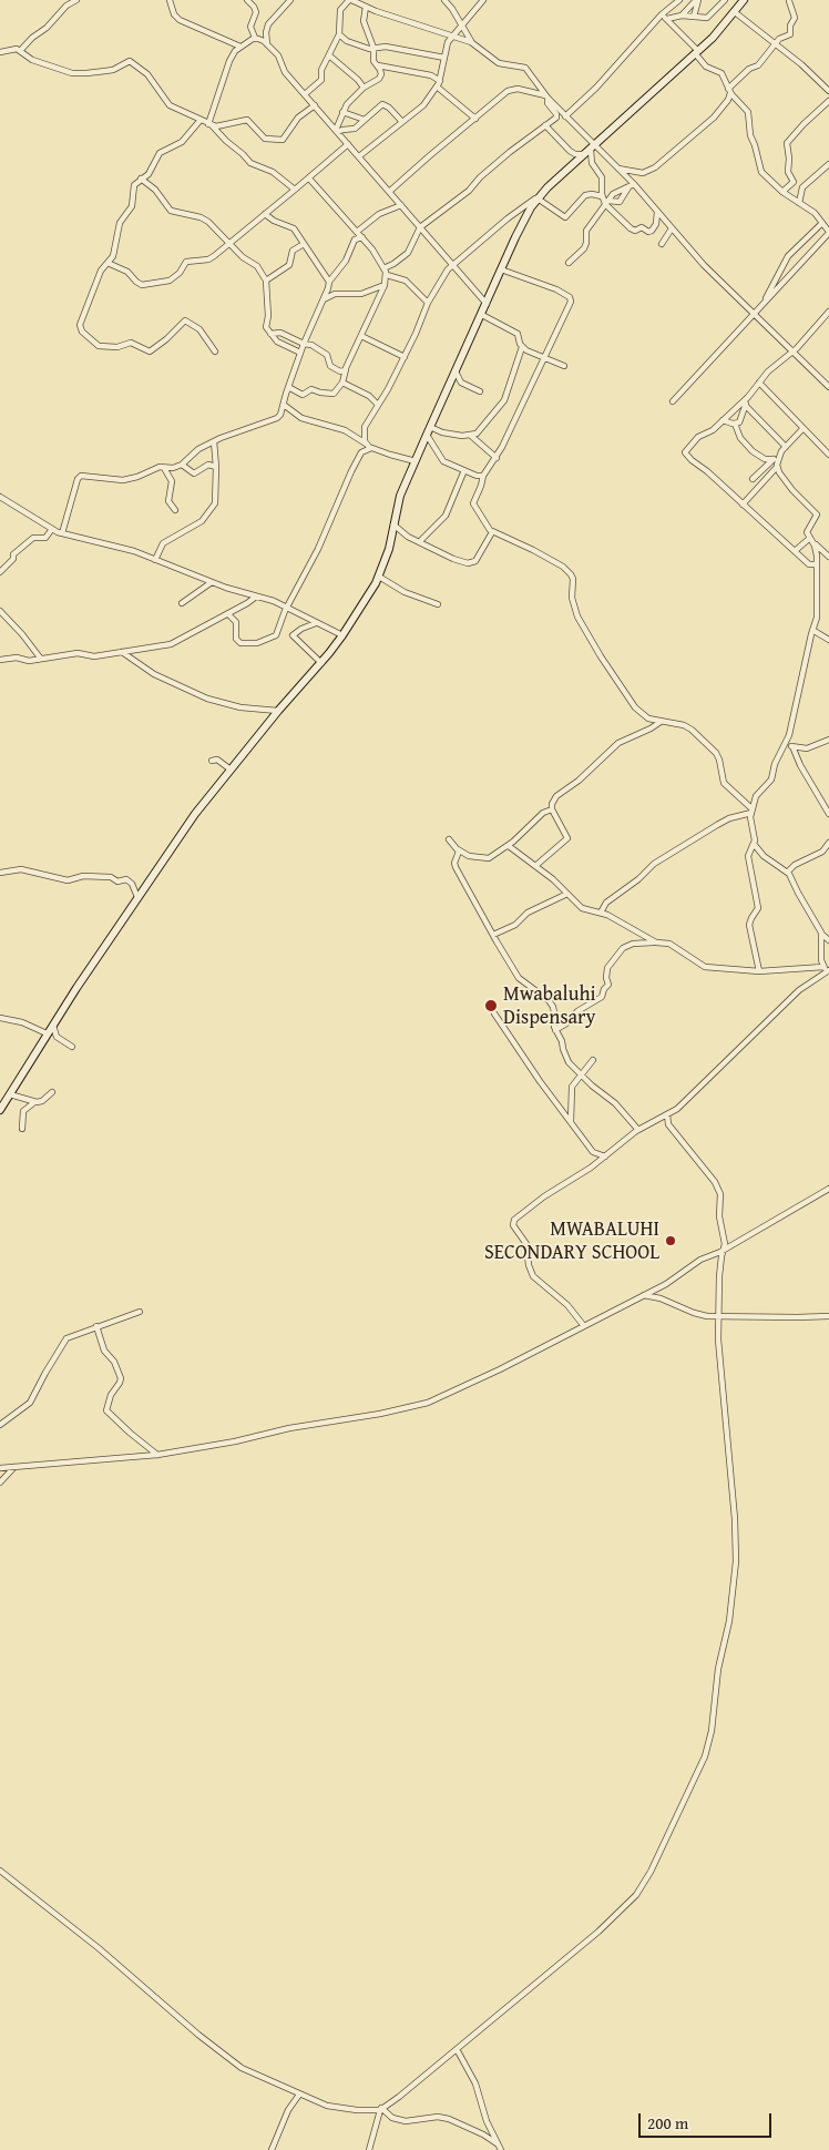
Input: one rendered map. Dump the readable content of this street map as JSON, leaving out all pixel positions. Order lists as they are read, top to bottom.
{
  "places": ["Mwabaluhi Dispensary", "MWABALUHI SECONDARY SCHOOL"],
  "scale_bar": "200 m"
}
